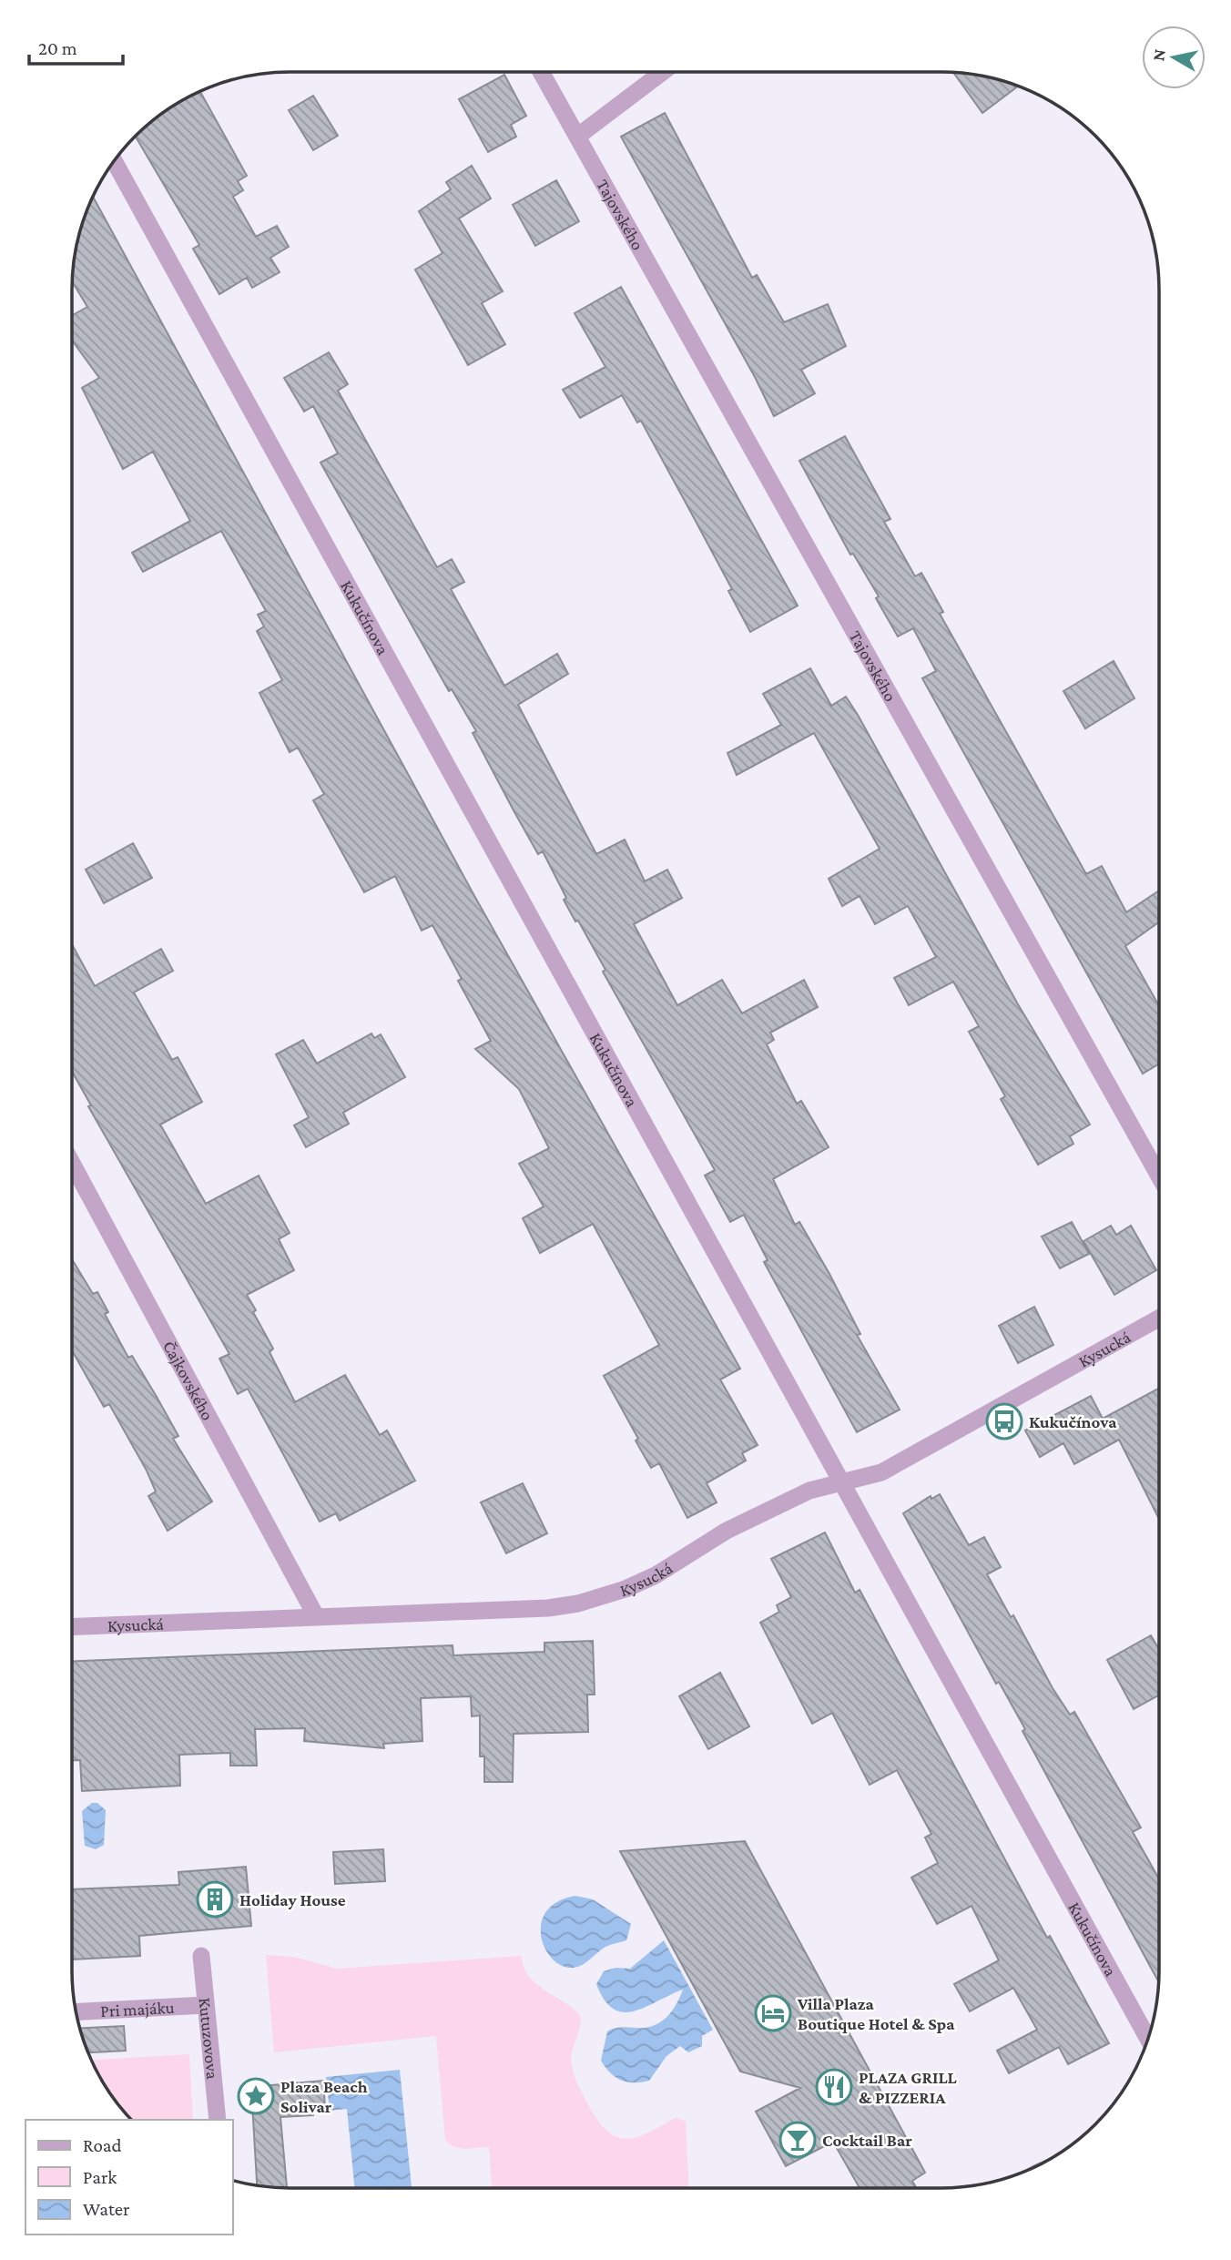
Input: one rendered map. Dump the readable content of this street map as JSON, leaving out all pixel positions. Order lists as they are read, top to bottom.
{
  "streets": {
    "street": [
      "Tajovského",
      "Kukučínova",
      "Kysucká",
      "Čajkovského",
      "Pri majáku",
      "Kutuzovova"
    ]
  },
  "crossings": [
    ["Kukučínova", "Kysucká"],
    ["Kysucká", "Čajkovského"],
    ["Pri majáku", "Kutuzovova"]
  ],
  "places": {
    "bus stop": ["Kukučínova"],
    "building": ["Holiday House"],
    "hotel": ["Villa Plaza Boutique Hotel & Spa"],
    "restaurant": ["PLAZA GRILL & PIZZERIA"],
    "place": ["Plaza Beach Solivar"],
    "bar": ["Cocktail Bar"]
  },
  "legend": ["Road", "Park", "Water"],
  "scale_bar": "20 m",
  "north": "left"
}
